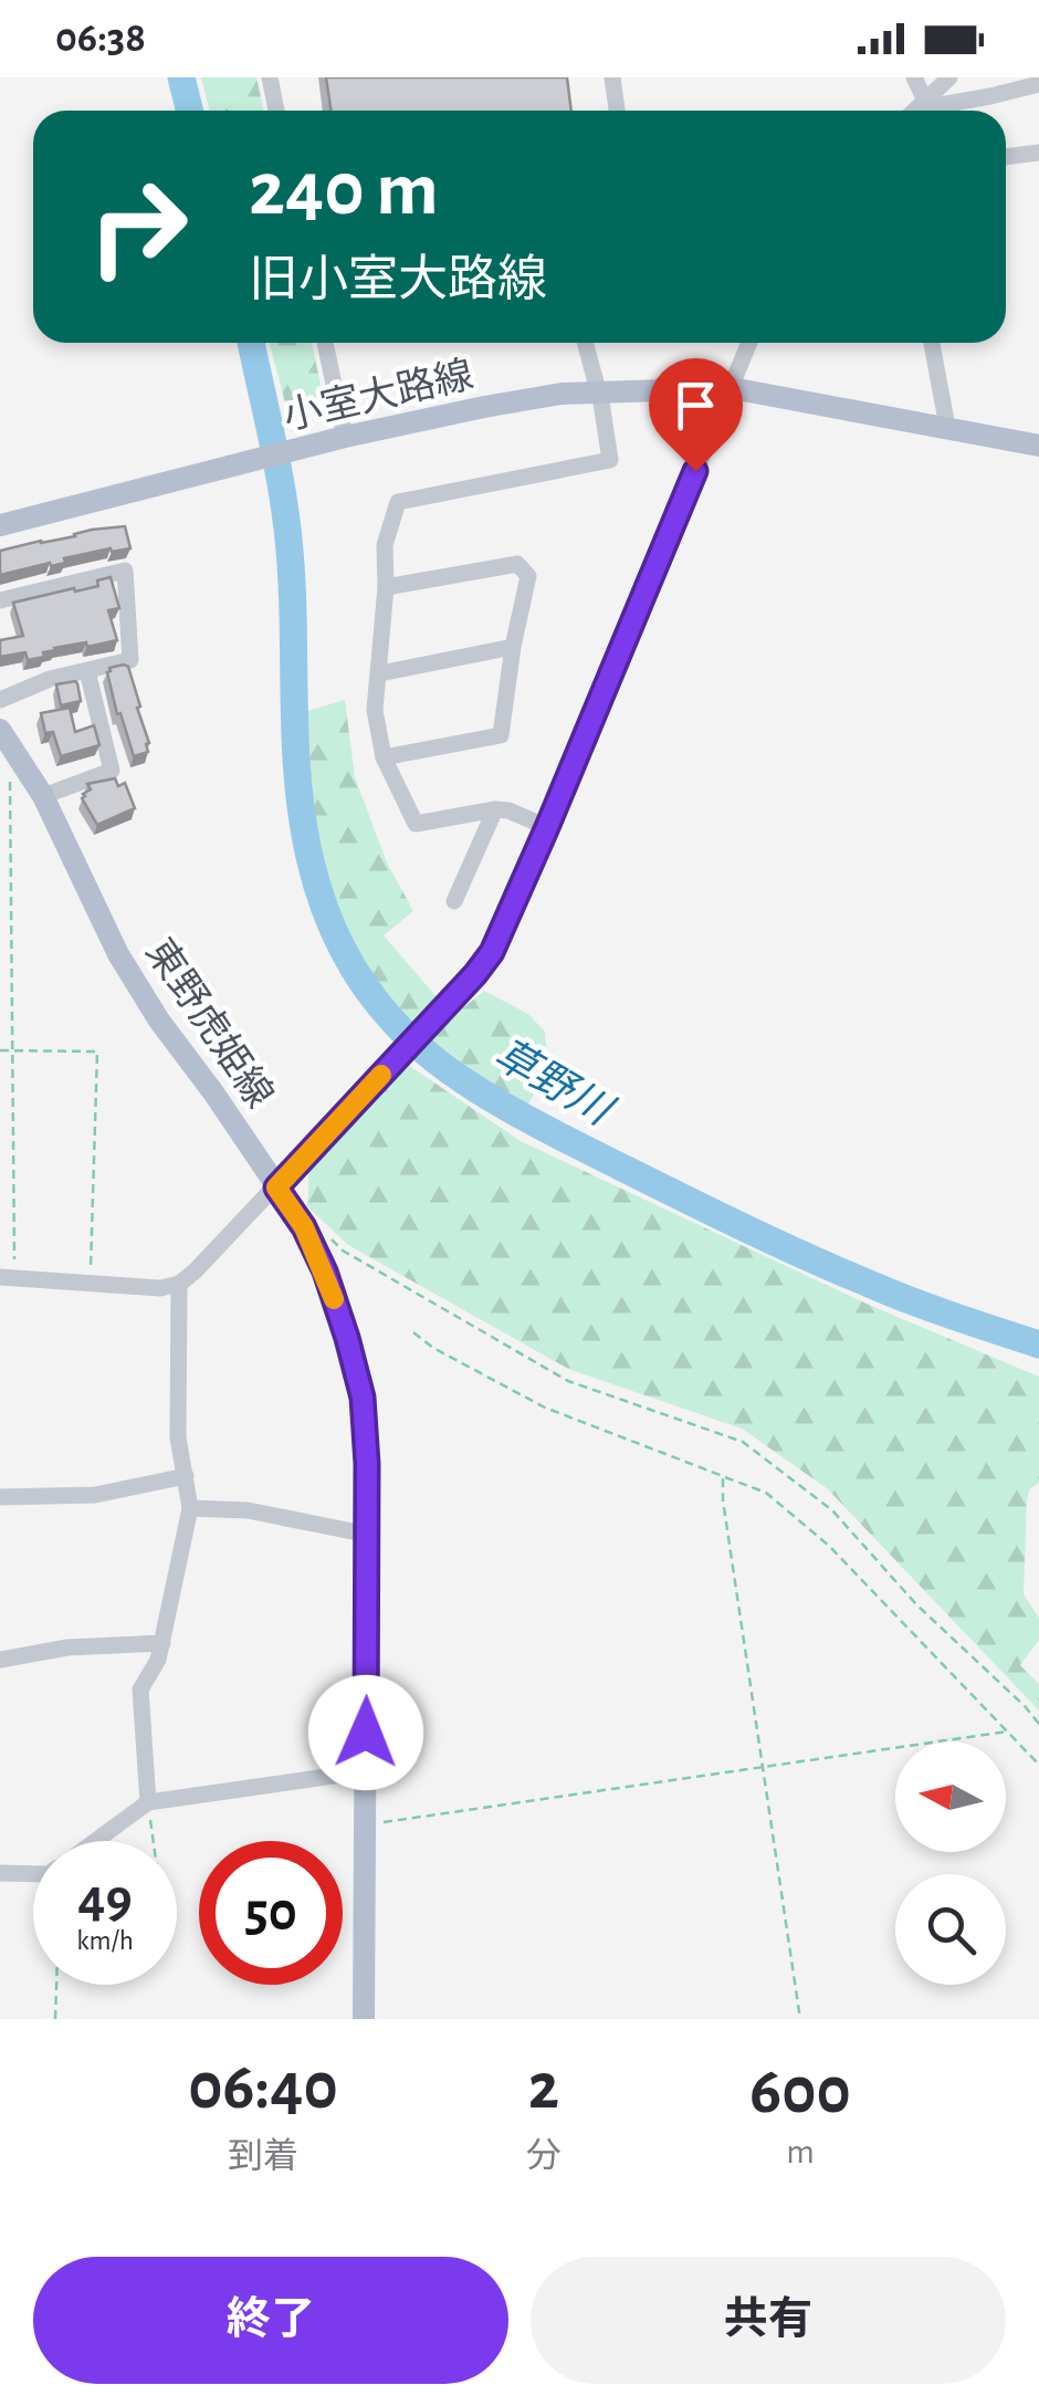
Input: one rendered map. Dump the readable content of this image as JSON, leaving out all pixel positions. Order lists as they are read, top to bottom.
{
  "streets": {
    "main road": ["小室大路線", "東野虎姫線"]
  },
  "water": ["草野川"],
  "north": "left",
  "page": {
    "status": "06:38",
    "turn": ["240 m", "旧小室大路線"],
    "speed": "49 km/h",
    "limit": "50",
    "eta": [
      "06:40",
      "到着",
      "2",
      "分",
      "600",
      "m"
    ],
    "buttons": ["終了", "共有"]
  }
}
